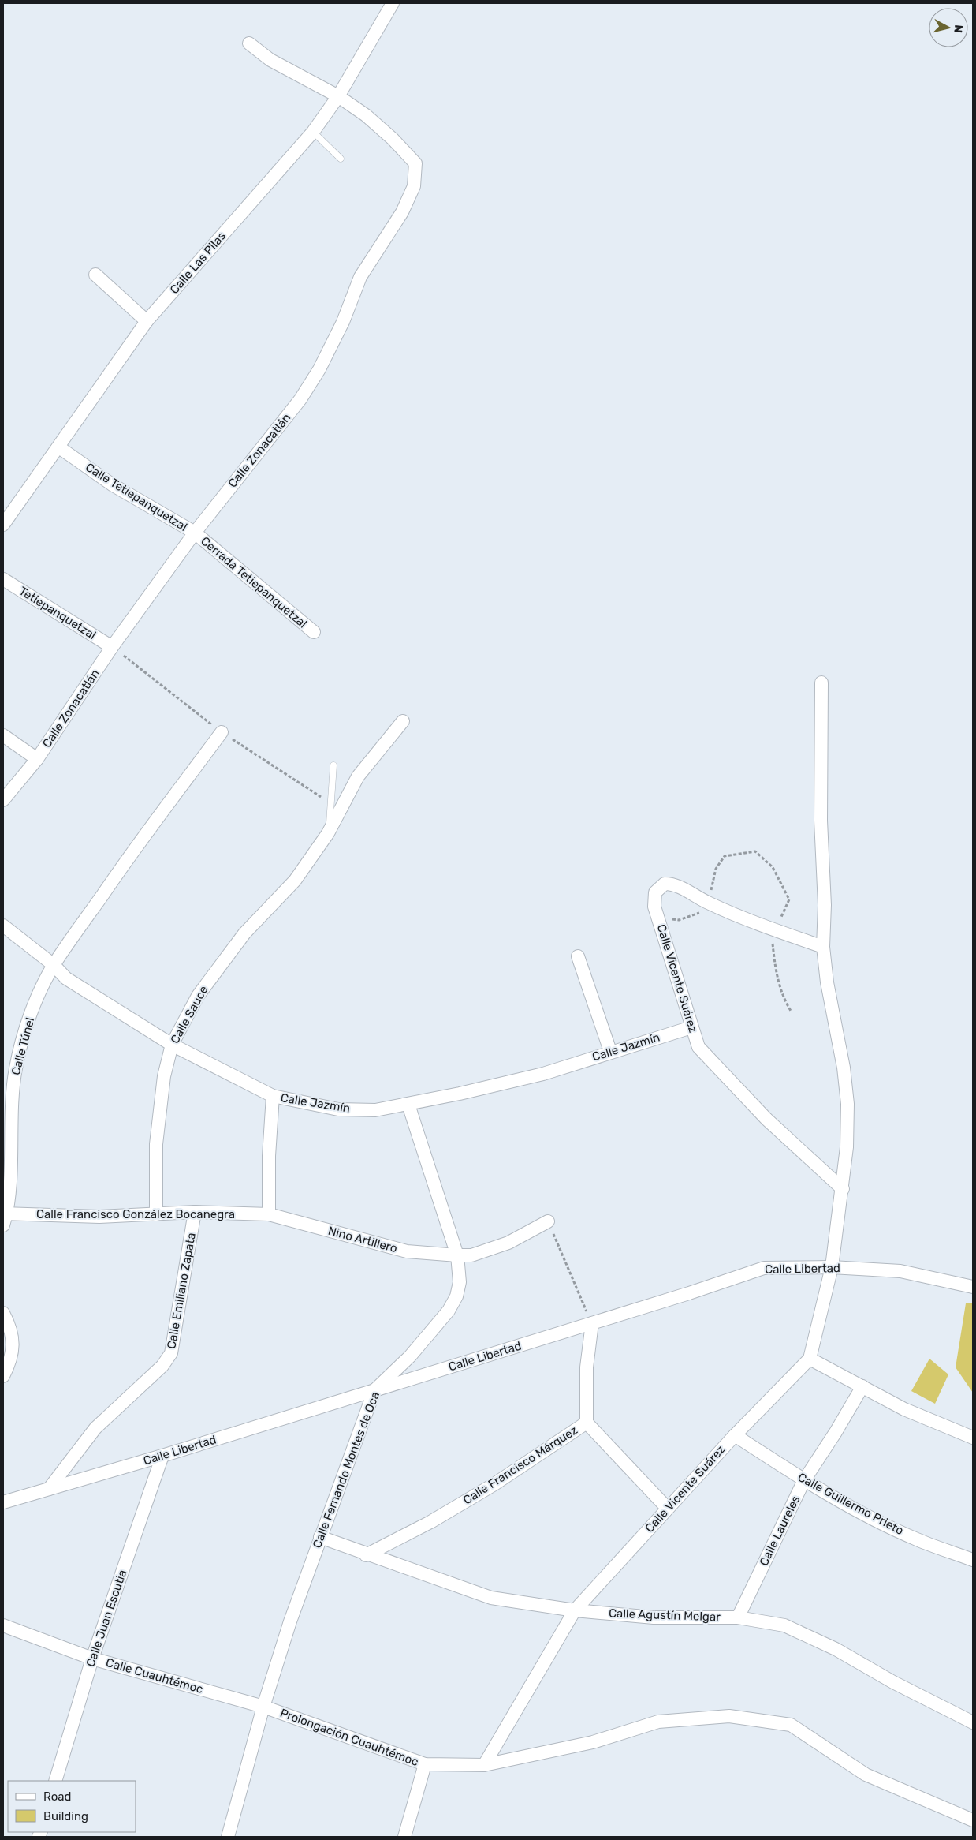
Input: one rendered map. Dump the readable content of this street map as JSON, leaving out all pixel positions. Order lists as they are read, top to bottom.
{
  "streets": {
    "street": [
      "Calle Las Pilas",
      "Calle Zonacatlán",
      "Calle Tetiepanquetzal",
      "Cerrada Tetiepanquetzal",
      "Tetiepanquetzal",
      "Calle Vicente Suárez",
      "Calle Sauce",
      "Calle Túnel",
      "Calle Jazmín",
      "Calle Francisco González Bocanegra",
      "Nino Artillero",
      "Calle Libertad",
      "Calle Emiliano Zapata",
      "Calle Francisco Márquez",
      "Calle Fernando Montes de Oca",
      "Calle Guillermo Prieto",
      "Calle Laureles",
      "Calle Agustín Melgar",
      "Calle Juan Escutia",
      "Calle Cuauhtémoc",
      "Prolongación Cuauhtémoc"
    ]
  },
  "crossings": [
    ["Calle Las Pilas", "Calle Zonacatlán"],
    ["Calle Las Pilas", "Calle Tetiepanquetzal"],
    ["Calle Zonacatlán", "Calle Tetiepanquetzal"],
    ["Calle Zonacatlán", "Cerrada Tetiepanquetzal"],
    ["Calle Zonacatlán", "Tetiepanquetzal"],
    ["Calle Tetiepanquetzal", "Cerrada Tetiepanquetzal"],
    ["Calle Vicente Suárez", "Calle Jazmín"],
    ["Calle Vicente Suárez", "Calle Guillermo Prieto"],
    ["Calle Vicente Suárez", "Calle Agustín Melgar"],
    ["Calle Vicente Suárez", "Prolongación Cuauhtémoc"],
    ["Calle Sauce", "Calle Jazmín"],
    ["Calle Sauce", "Calle Francisco González Bocanegra"],
    ["Calle Túnel", "Calle Jazmín"],
    ["Calle Túnel", "Calle Francisco González Bocanegra"],
    ["Calle Jazmín", "Calle Fernando Montes de Oca"],
    ["Calle Francisco González Bocanegra", "Nino Artillero"],
    ["Calle Francisco González Bocanegra", "Calle Emiliano Zapata"],
    ["Nino Artillero", "Calle Fernando Montes de Oca"],
    ["Calle Libertad", "Calle Emiliano Zapata"],
    ["Calle Libertad", "Calle Francisco Márquez"],
    ["Calle Libertad", "Calle Fernando Montes de Oca"],
    ["Calle Libertad", "Calle Juan Escutia"],
    ["Calle Francisco Márquez", "Calle Agustín Melgar"],
    ["Calle Fernando Montes de Oca", "Calle Agustín Melgar"],
    ["Calle Fernando Montes de Oca", "Calle Cuauhtémoc"],
    ["Calle Fernando Montes de Oca", "Prolongación Cuauhtémoc"],
    ["Calle Guillermo Prieto", "Calle Laureles"],
    ["Calle Laureles", "Calle Agustín Melgar"],
    ["Calle Juan Escutia", "Calle Cuauhtémoc"],
    ["Calle Cuauhtémoc", "Prolongación Cuauhtémoc"]
  ],
  "legend": ["Road", "Building"],
  "north": "right"
}
